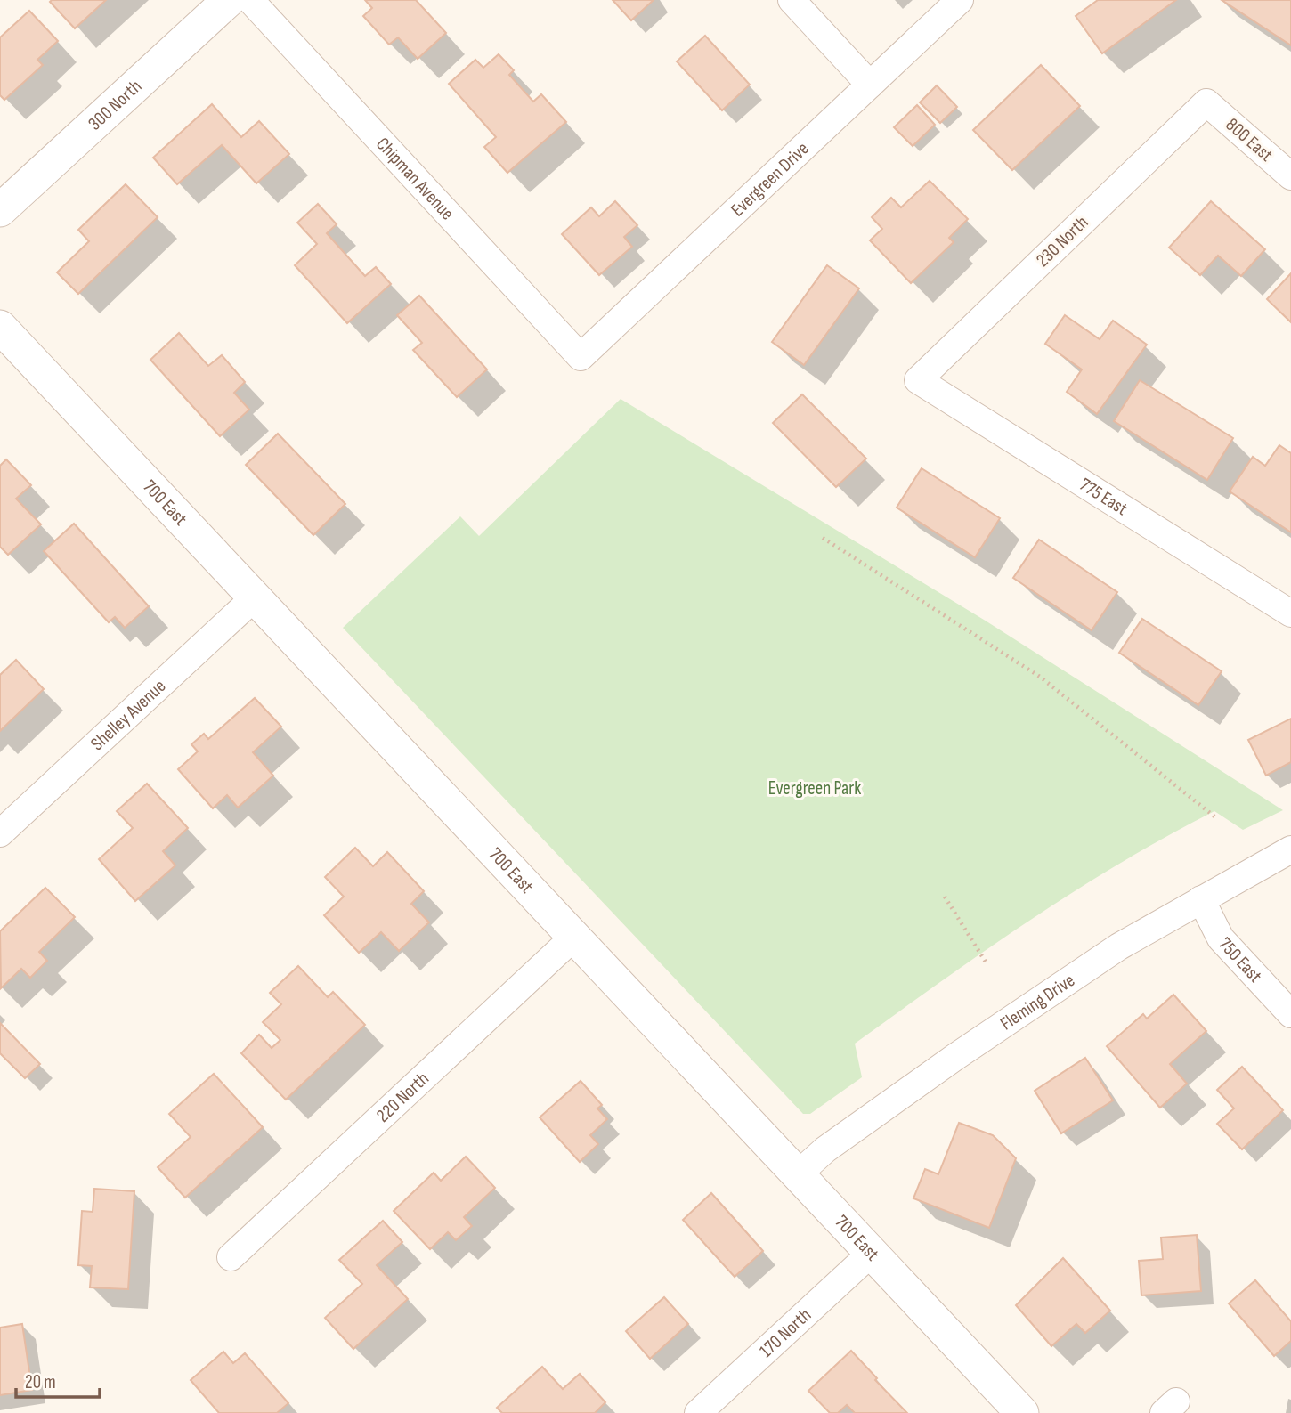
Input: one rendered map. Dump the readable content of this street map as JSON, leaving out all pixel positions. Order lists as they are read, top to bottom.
{
  "streets": {
    "street": [
      "300 North",
      "800 East",
      "Chipman Avenue",
      "Evergreen Drive",
      "230 North",
      "775 East",
      "700 East",
      "Shelley Avenue",
      "750 East",
      "Fleming Drive",
      "220 North",
      "170 North"
    ]
  },
  "crossings": [
    ["800 East", "230 North"],
    ["Chipman Avenue", "Evergreen Drive"],
    ["230 North", "775 East"],
    ["700 East", "Shelley Avenue"],
    ["700 East", "Fleming Drive"],
    ["700 East", "220 North"],
    ["700 East", "170 North"],
    ["750 East", "Fleming Drive"]
  ],
  "parks": ["Evergreen Park"],
  "scale_bar": "20 m"
}
